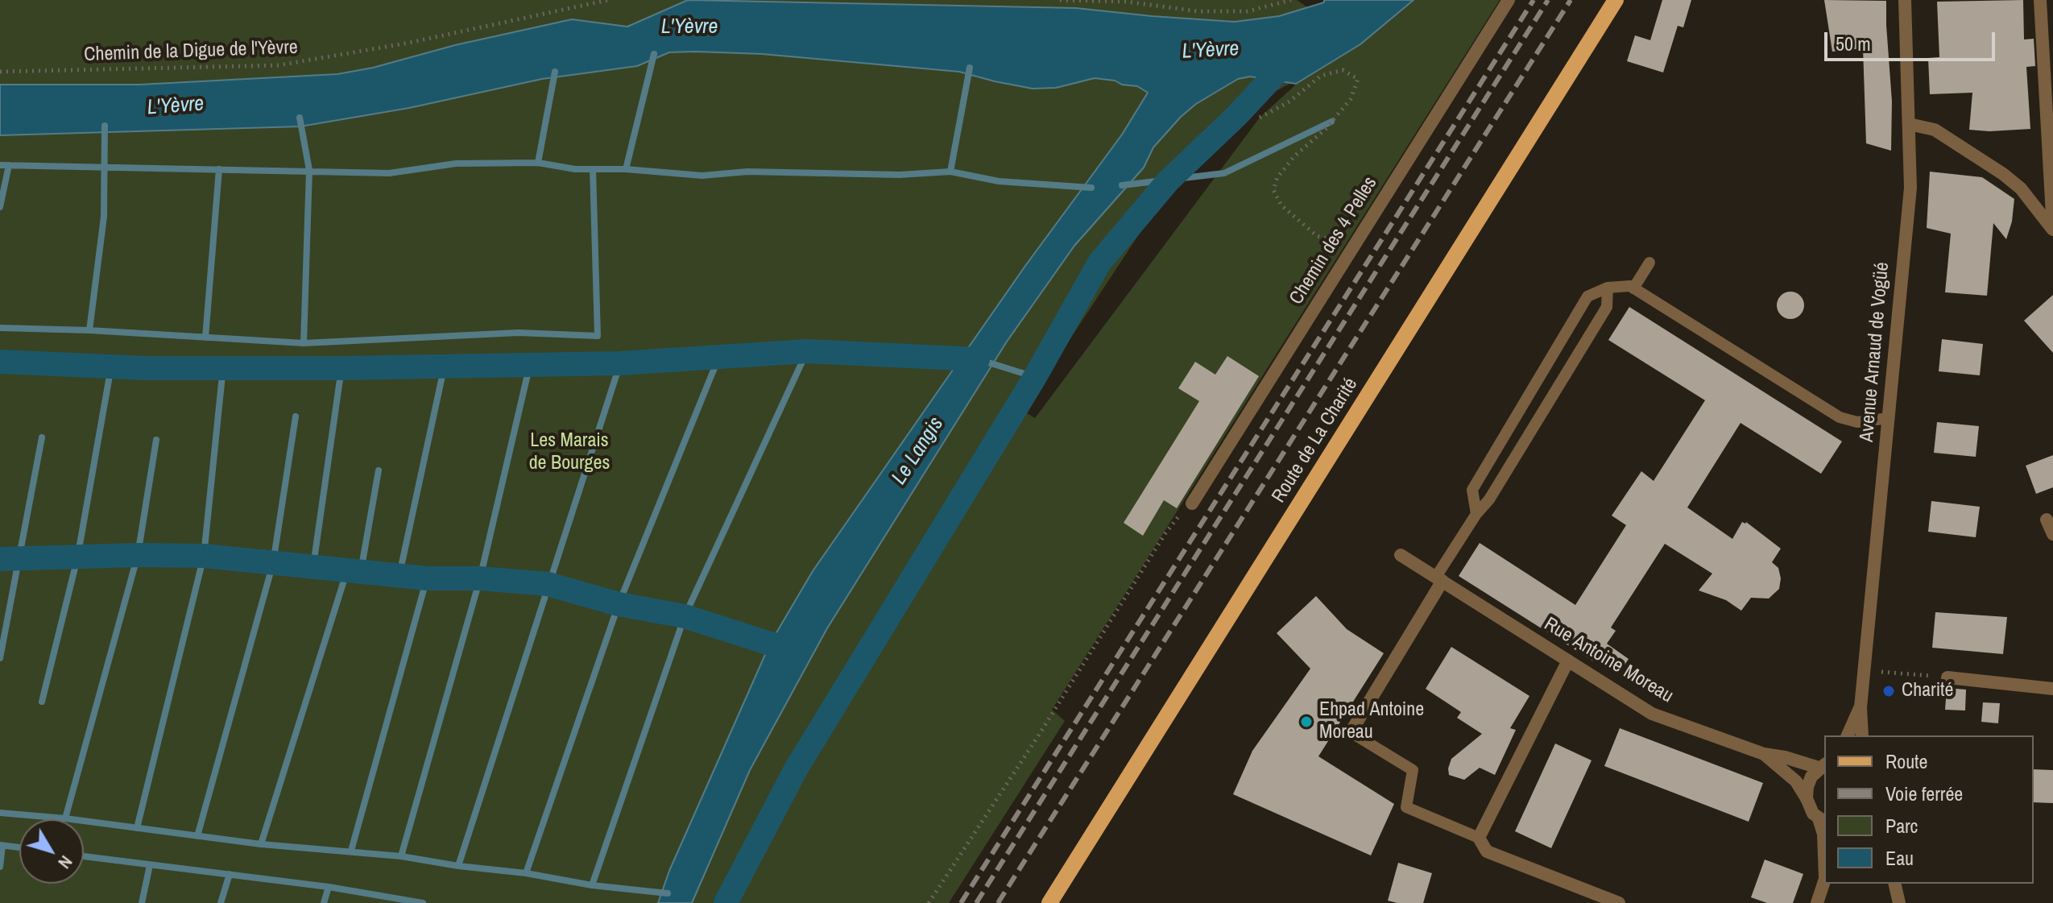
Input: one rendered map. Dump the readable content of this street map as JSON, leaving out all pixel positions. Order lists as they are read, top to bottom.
{
  "streets": {
    "main road": ["Route de La Charité"],
    "street": ["Chemin des 4 Pelles", "Avenue Arnaud de Vogüé", "Rue Antoine Moreau"],
    "path": ["Chemin de la Digue de l'Yèvre"]
  },
  "water": ["L'Yèvre", "Le Langis"],
  "parks": ["Les Marais de Bourges"],
  "places": ["Charité", "Ehpad Antoine Moreau"],
  "legend": [
    "Route",
    "Voie ferrée",
    "Parc",
    "Eau"
  ],
  "scale_bar": "50 m",
  "north": "bottom right"
}
